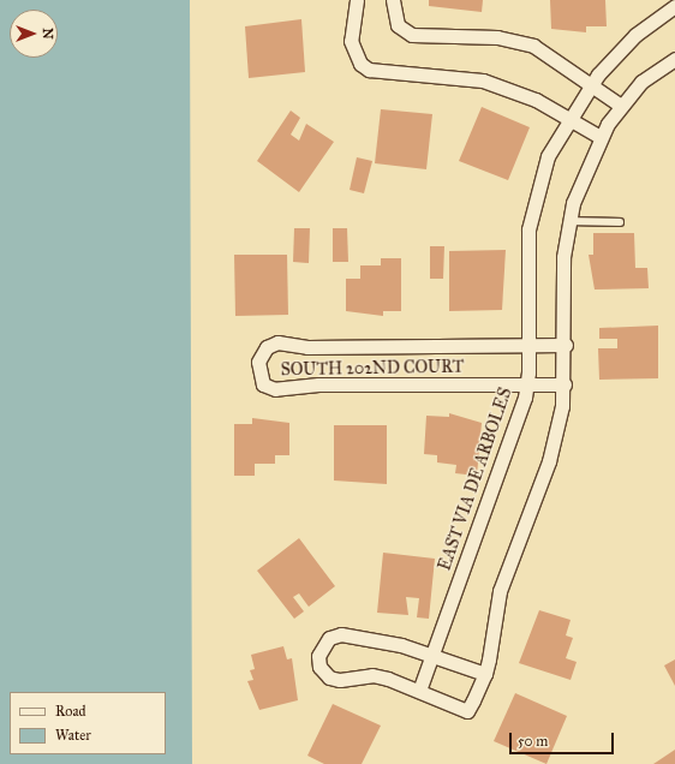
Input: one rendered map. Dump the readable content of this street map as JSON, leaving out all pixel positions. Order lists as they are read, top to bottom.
{
  "streets": {
    "street": ["SOUTH 202ND COURT", "EAST VIA DE ARBOLES"]
  },
  "crossings": [
    ["SOUTH 202ND COURT", "EAST VIA DE ARBOLES"]
  ],
  "legend": ["Road", "Water"],
  "scale_bar": "50 m",
  "north": "right"
}
